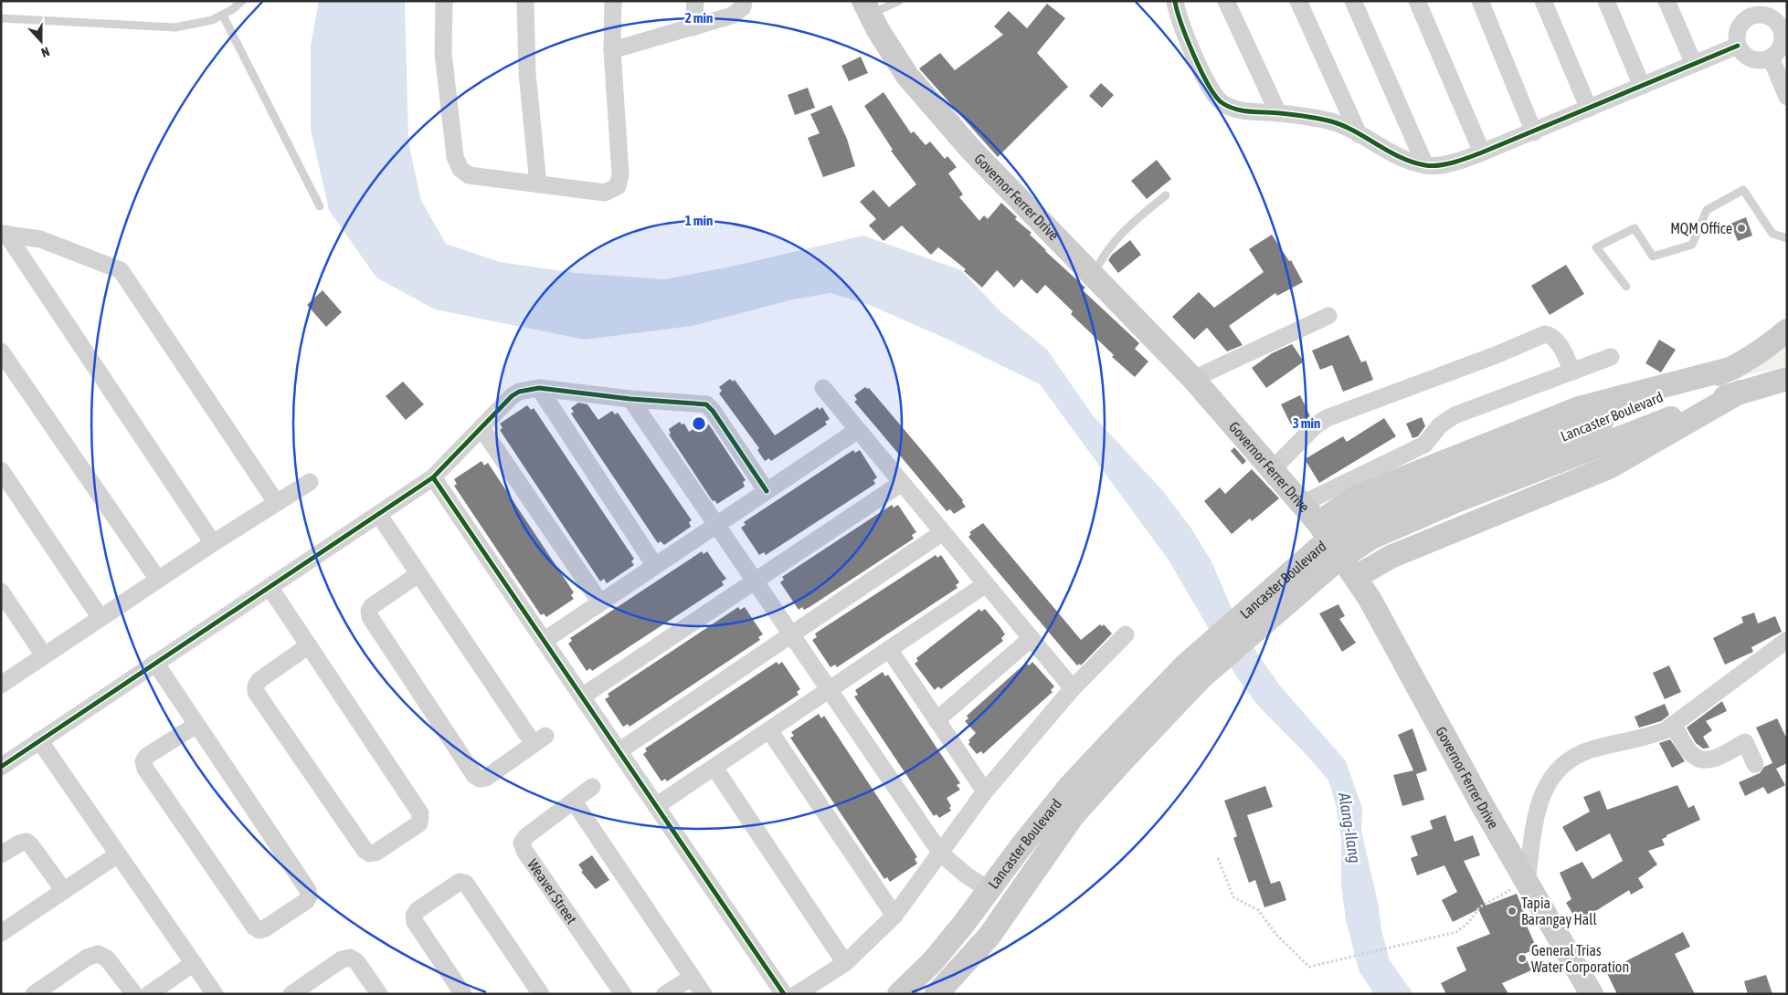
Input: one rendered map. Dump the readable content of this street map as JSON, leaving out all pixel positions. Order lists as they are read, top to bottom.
{
  "streets": {
    "main road": ["Governor Ferrer Drive", "Lancaster Boulevard"],
    "street": ["Weaver Street"]
  },
  "water": ["Alang-Ilang"],
  "places": ["MQM Office", "Tapia Barangay Hall", "General Trias Water Corporation"],
  "north": "bottom",
  "rings": ["2 min", "1 min", "3 min"]
}
